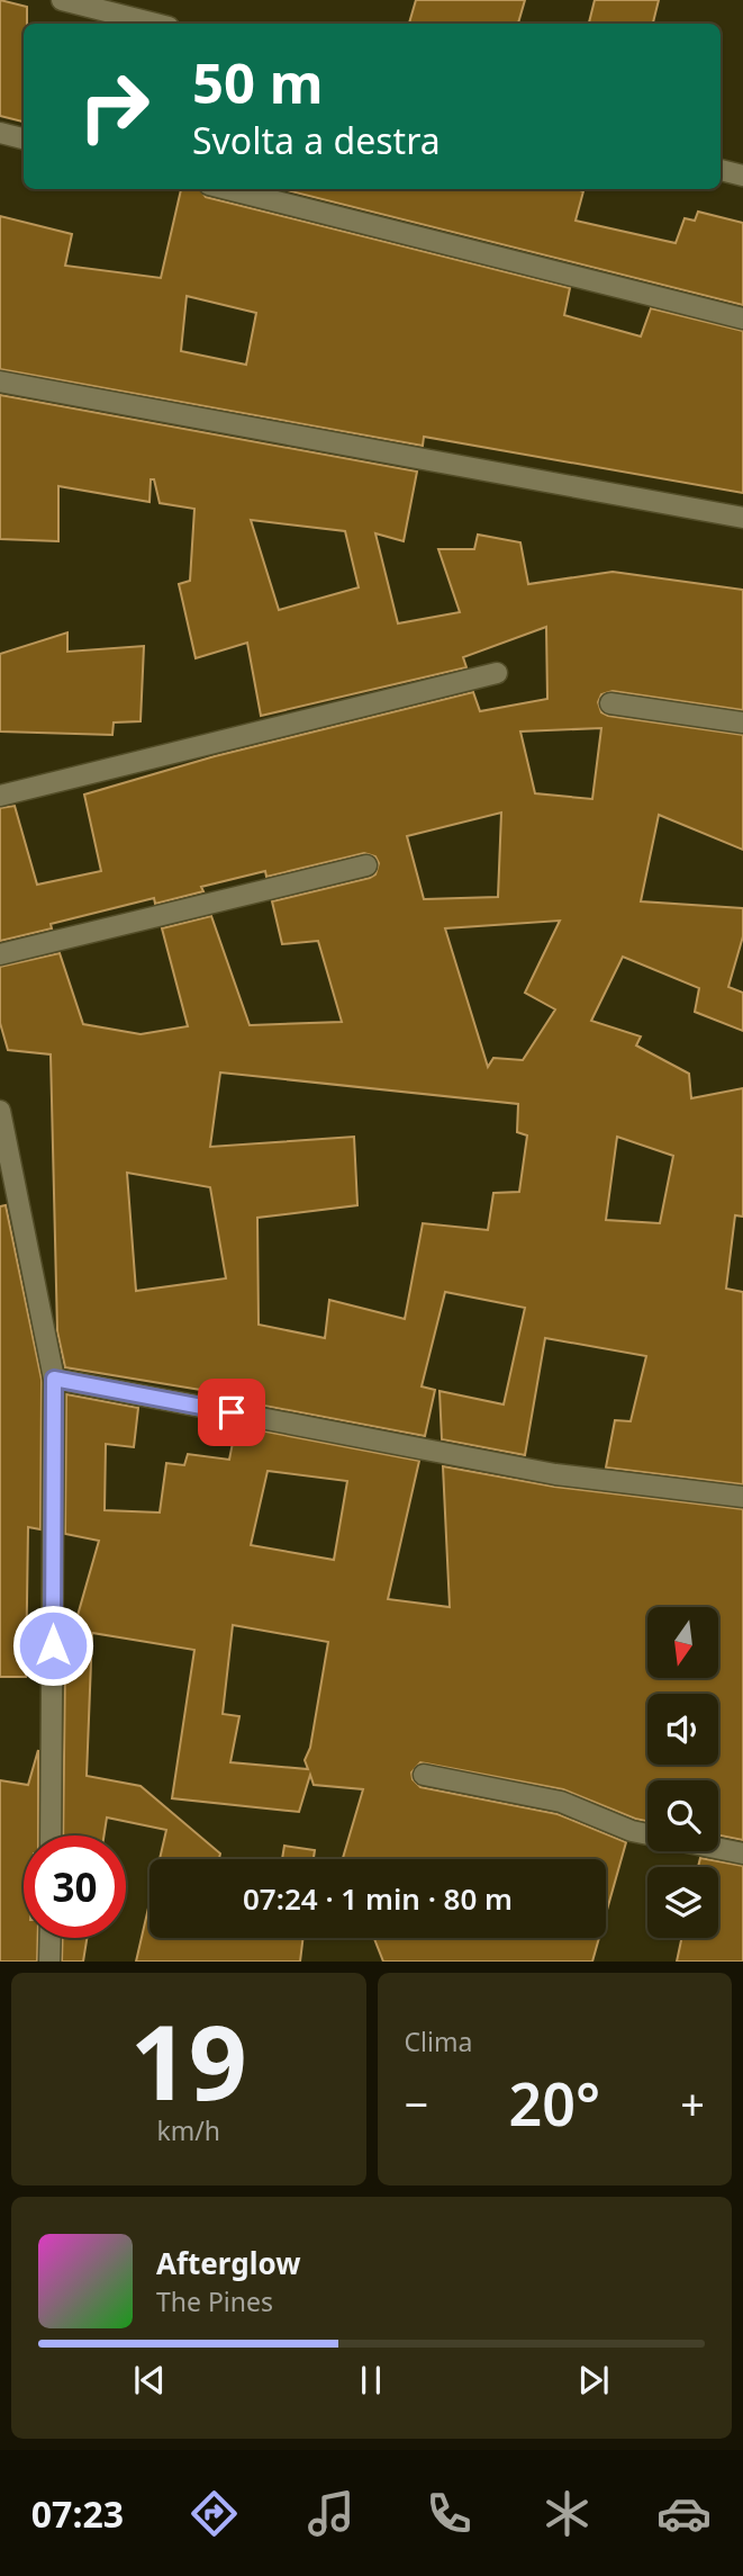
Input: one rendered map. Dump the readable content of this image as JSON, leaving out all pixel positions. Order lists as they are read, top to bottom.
{
  "north": "bottom",
  "page": {
    "turn": ["50 m", "Svolta a destra"],
    "limit": "30",
    "trip": "07:24 · 1 min · 80 m",
    "tile": [
      ["19", "km/h"],
      "Clima"
    ],
    "heat": ["−", "20°", "+"],
    "song": ["Afterglow", "The Pines"],
    "tabs": "07:23"
  }
}
